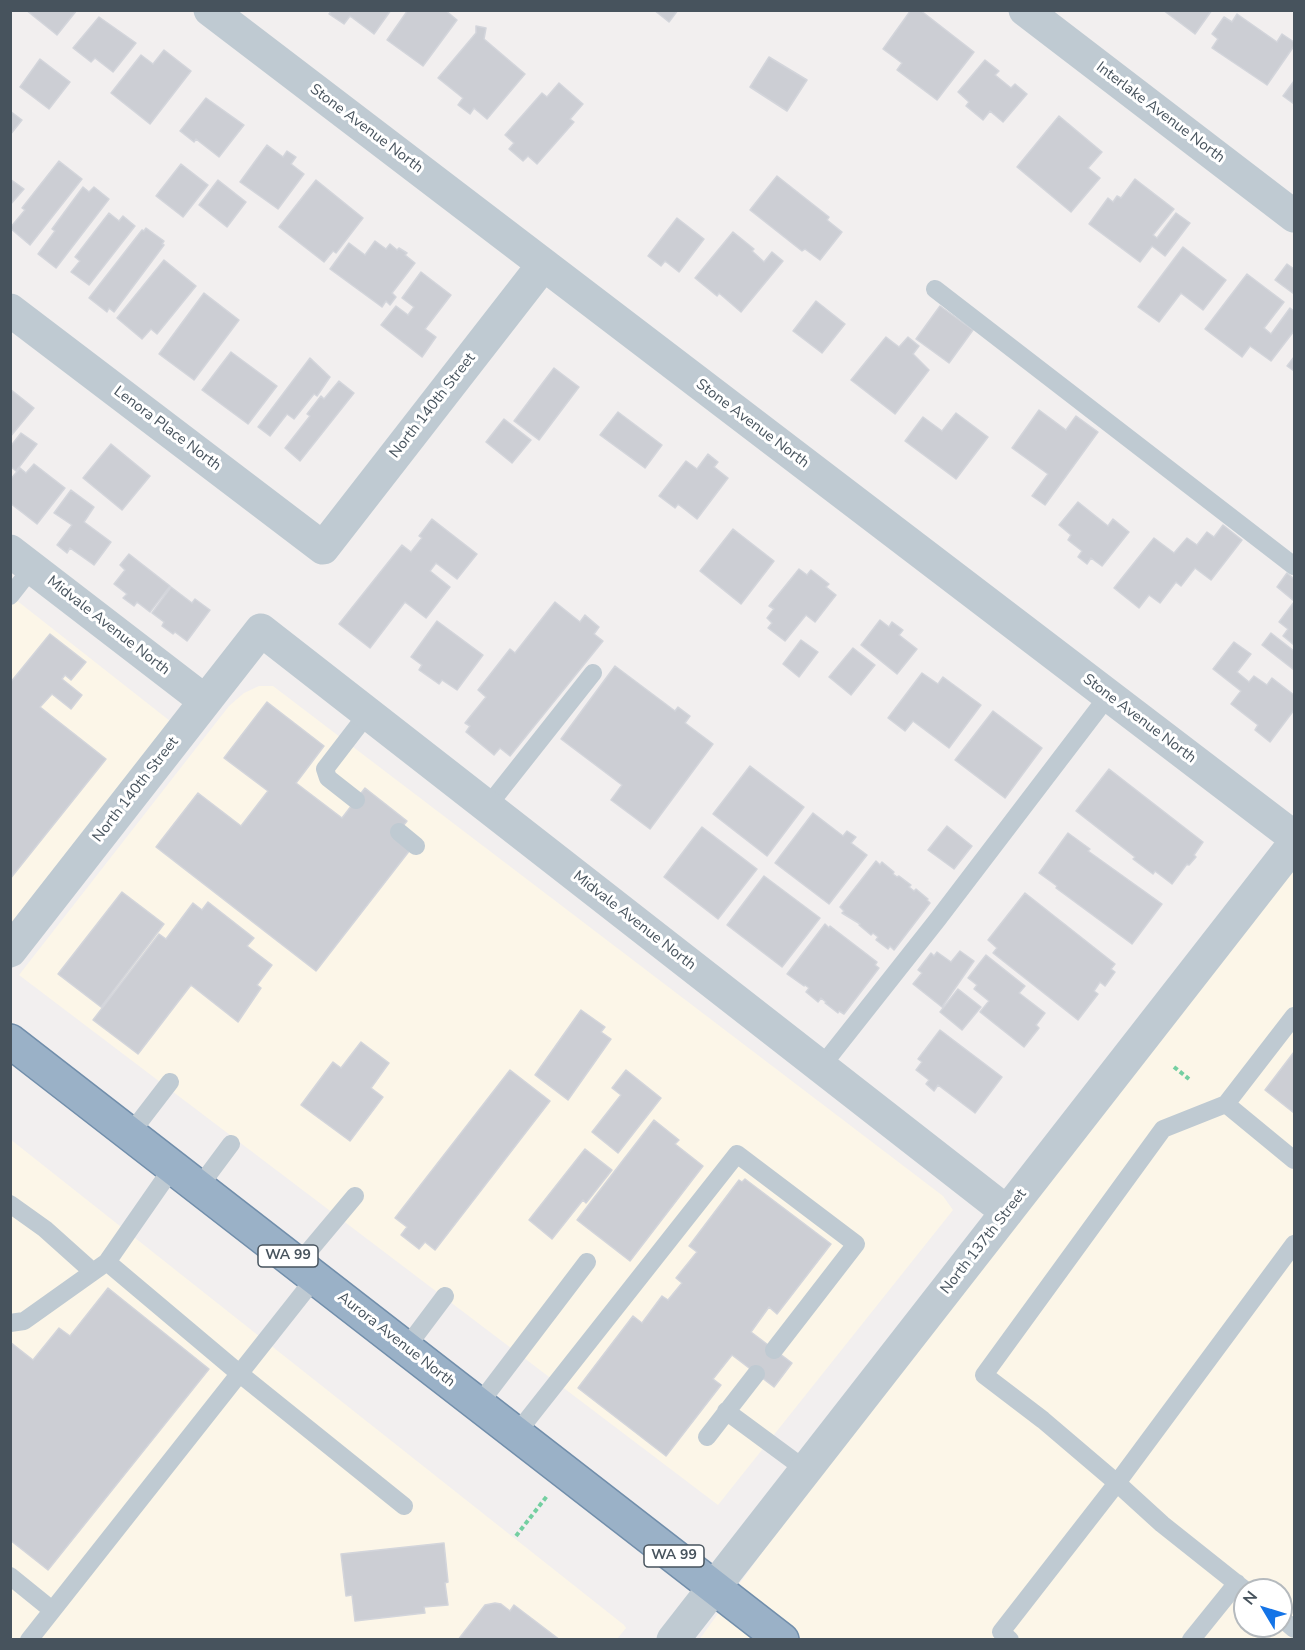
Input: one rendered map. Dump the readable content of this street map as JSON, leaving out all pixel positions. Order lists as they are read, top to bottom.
{
  "streets": {
    "highway": ["WA 99", "Aurora Avenue North"],
    "street": [
      "Interlake Avenue North",
      "Stone Avenue North",
      "North 140th Street",
      "Lenora Place North",
      "Midvale Avenue North",
      "North 137th Street"
    ]
  },
  "crossings": [
    ["Stone Avenue North", "North 140th Street"],
    ["North 140th Street", "Lenora Place North"],
    ["North 140th Street", "Midvale Avenue North"],
    ["Midvale Avenue North", "North 137th Street"],
    ["North 137th Street", "Aurora Avenue North"]
  ],
  "north": "top left"
}
